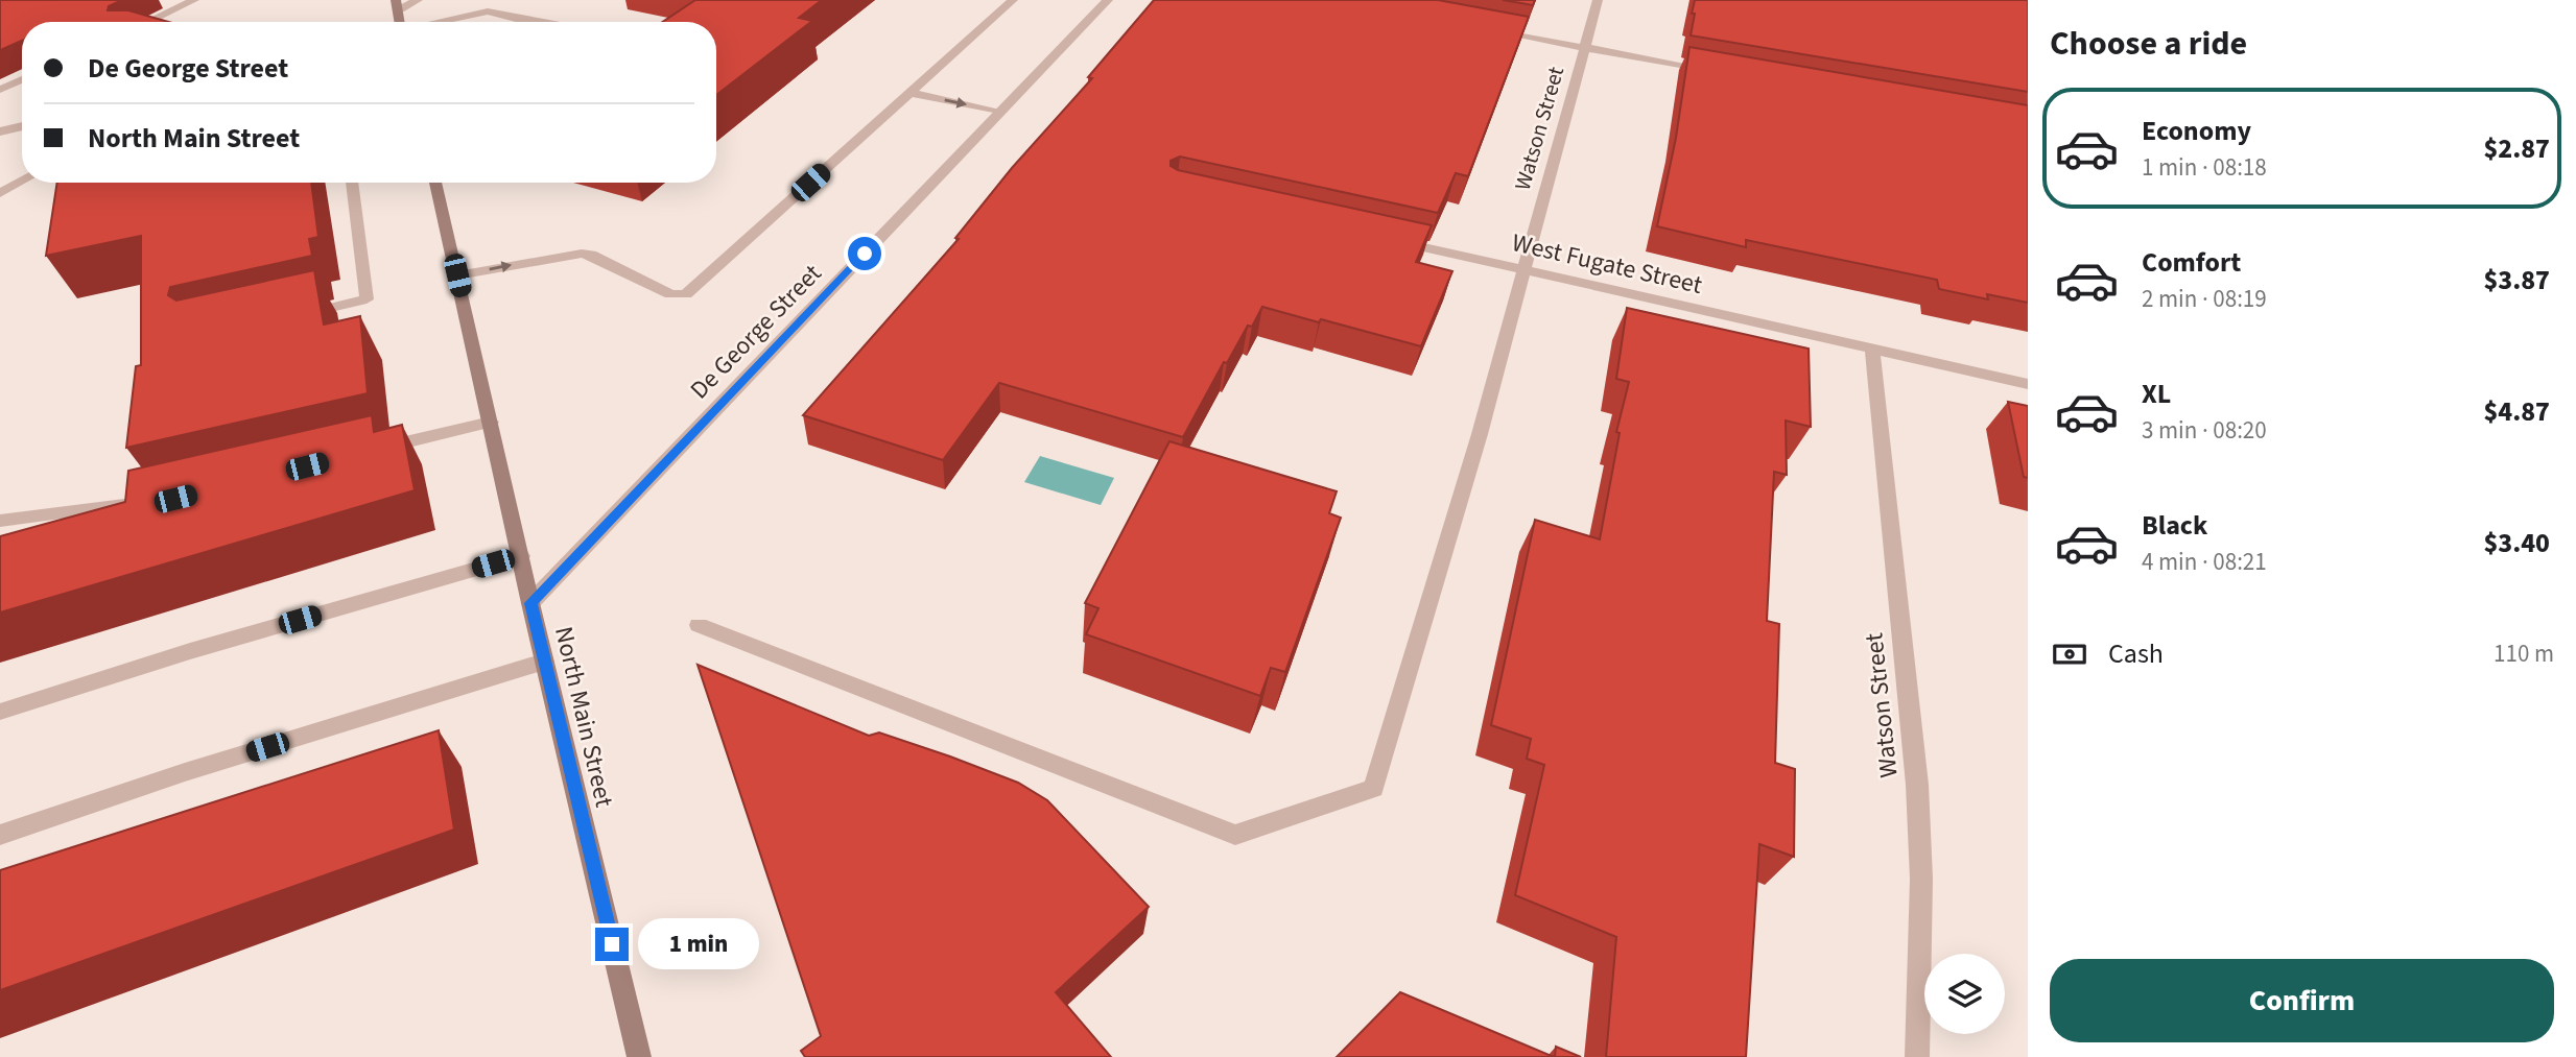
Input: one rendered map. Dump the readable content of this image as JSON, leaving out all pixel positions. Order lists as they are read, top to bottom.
{
  "streets": {
    "main road": ["North Main Street"],
    "street": ["Watson Street", "West Fugate Street", "De George Street"]
  },
  "crossings": [
    ["Watson Street", "West Fugate Street"],
    ["De George Street", "North Main Street"]
  ],
  "page": {
    "heading": "Choose a ride",
    "banner": ["De George Street", "North Main Street"],
    "list": [
      {
        "name": "Economy",
        "note": "1 min · 08:18",
        "value": "$2.87"
      },
      {
        "name": "Comfort",
        "note": "2 min · 08:19",
        "value": "$3.87"
      },
      {
        "name": "XL",
        "note": "3 min · 08:20",
        "value": "$4.87"
      },
      {
        "name": "Black",
        "note": "4 min · 08:21",
        "value": "$3.40"
      }
    ],
    "pay": ["Cash", "110 m"],
    "bubble": "1 min",
    "buttons": "Confirm"
  }
}
